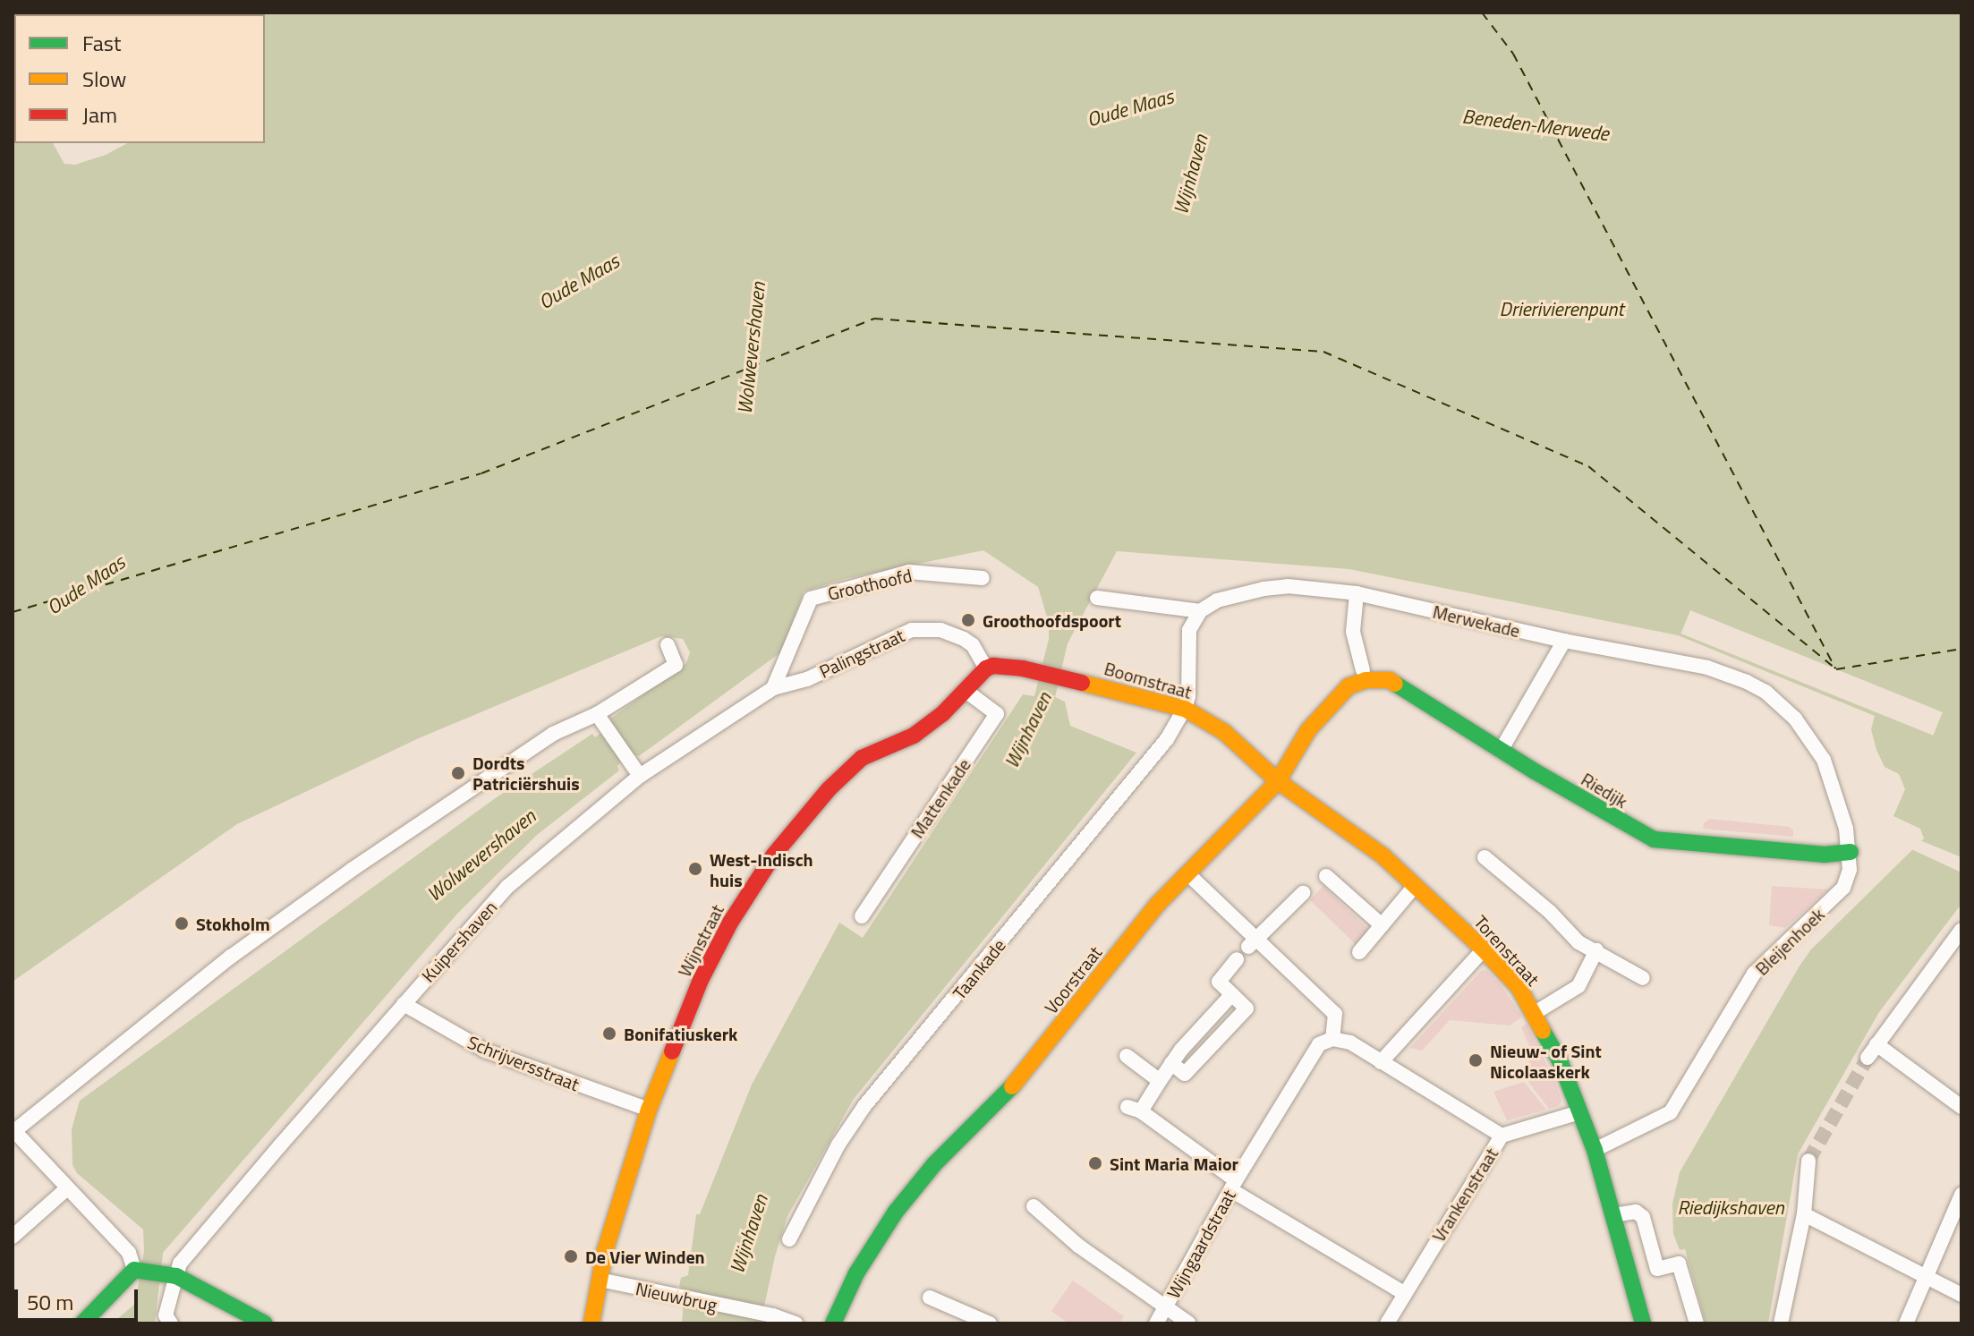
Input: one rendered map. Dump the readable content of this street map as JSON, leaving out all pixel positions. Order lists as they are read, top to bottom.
{
  "streets": {
    "street": [
      "Groothoofd",
      "Merwekade",
      "Palingstraat",
      "Boomstraat",
      "Riedijk",
      "Mattenkade",
      "Wijnstraat",
      "Kuipershaven",
      "Bleijenhoek",
      "Torenstraat",
      "Taankade",
      "Voorstraat",
      "Schrijversstraat",
      "Vrankenstraat",
      "Wijngaardstraat",
      "Nieuwbrug"
    ]
  },
  "crossings": [
    ["Groothoofd", "Kuipershaven"],
    ["Merwekade", "Bleijenhoek"],
    ["Palingstraat", "Boomstraat"],
    ["Palingstraat", "Wijnstraat"],
    ["Palingstraat", "Kuipershaven"],
    ["Boomstraat", "Wijnstraat"],
    ["Boomstraat", "Torenstraat"],
    ["Boomstraat", "Taankade"],
    ["Boomstraat", "Voorstraat"],
    ["Riedijk", "Bleijenhoek"],
    ["Riedijk", "Voorstraat"],
    ["Mattenkade", "Wijnstraat"],
    ["Wijnstraat", "Schrijversstraat"],
    ["Wijnstraat", "Nieuwbrug"],
    ["Kuipershaven", "Schrijversstraat"],
    ["Bleijenhoek", "Torenstraat"],
    ["Torenstraat", "Voorstraat"],
    ["Torenstraat", "Vrankenstraat"]
  ],
  "water": [
    "Oude Maas",
    "Beneden-Merwede",
    "Wijnhaven",
    "Drierivierenpunt",
    "Wolwevershaven",
    "Riedijkshaven"
  ],
  "places": [
    "Groothoofdspoort",
    "Dordts Patriciërshuis",
    "West-Indisch huis",
    "Stokholm",
    "Bonifatiuskerk",
    "Nieuw- of Sint Nicolaaskerk",
    "Sint Maria Maior",
    "De Vier Winden"
  ],
  "legend": ["Fast", "Slow", "Jam"],
  "scale_bar": "50 m"
}
